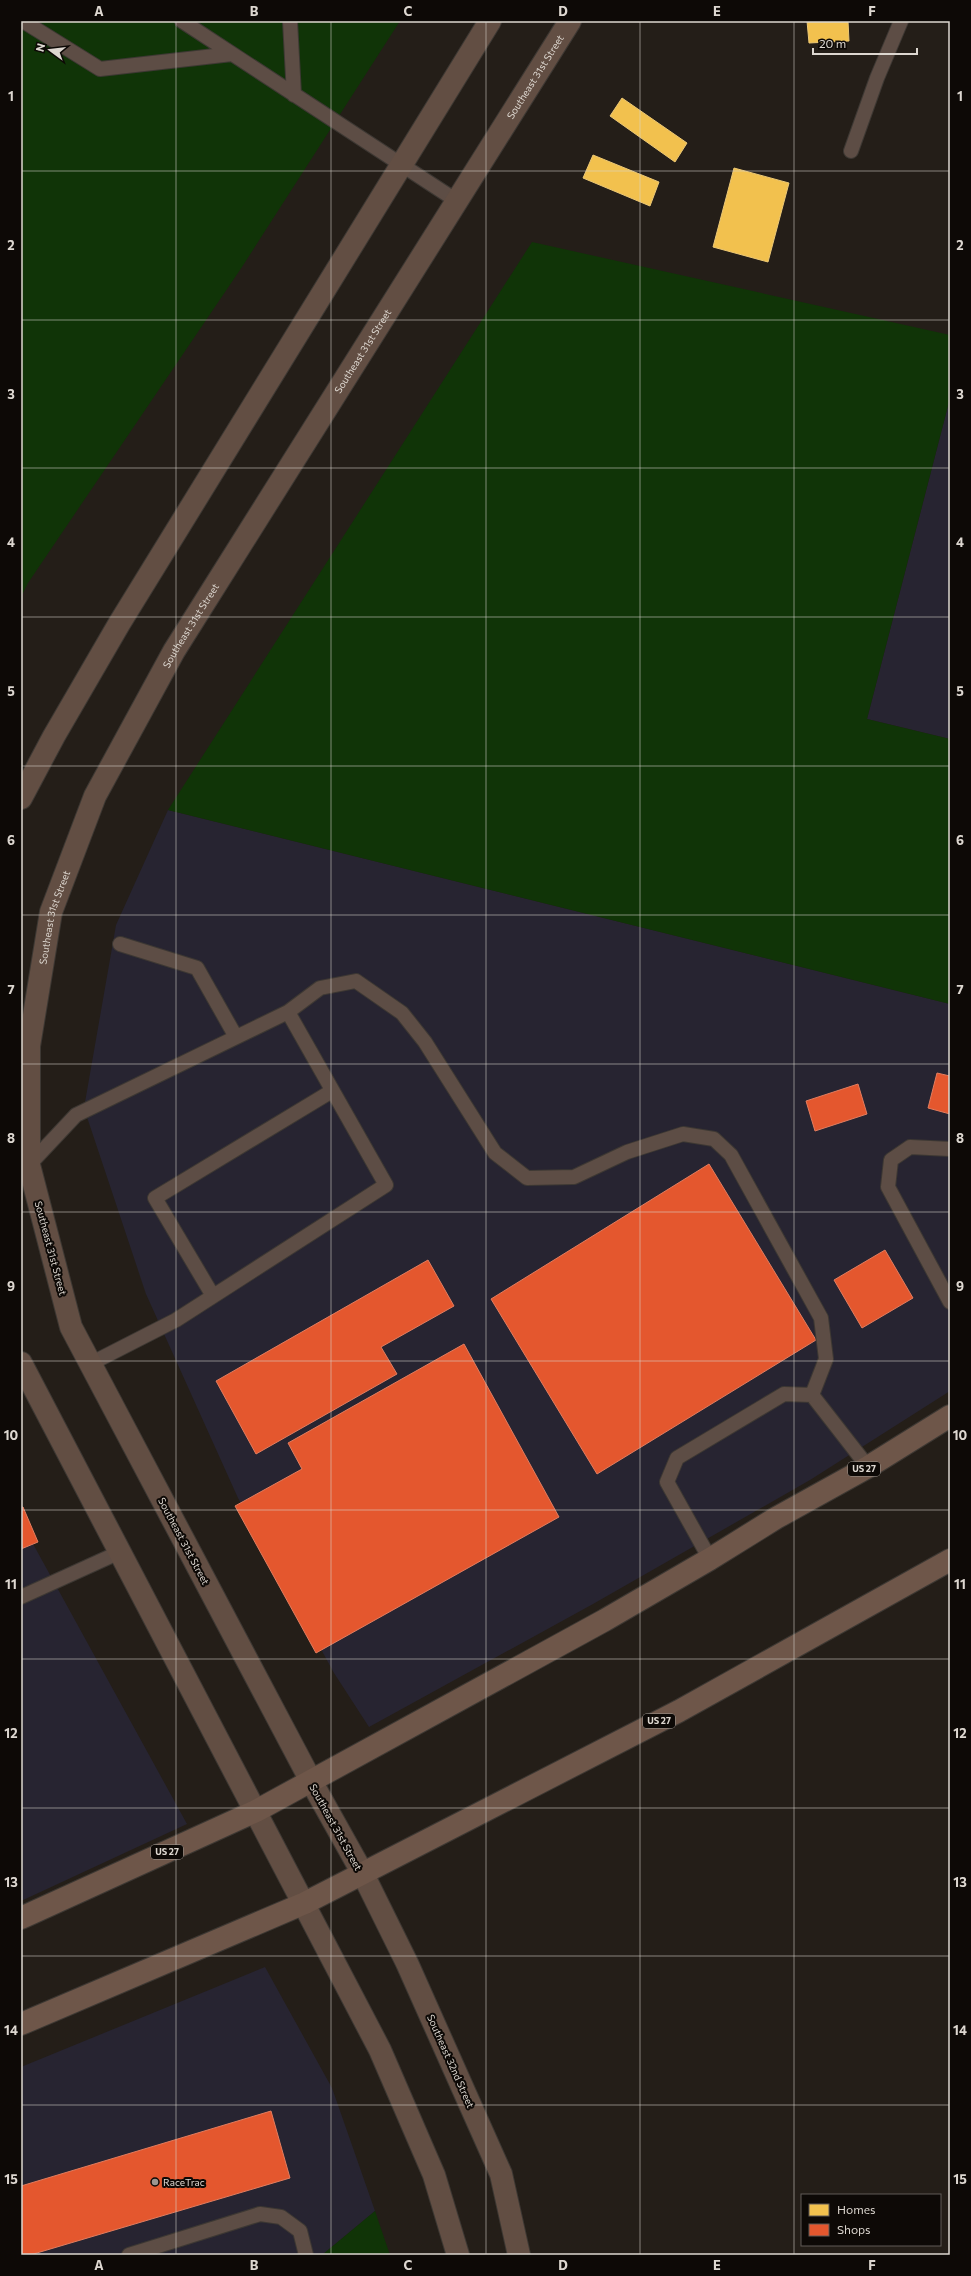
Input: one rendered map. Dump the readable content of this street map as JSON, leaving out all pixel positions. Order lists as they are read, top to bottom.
{
  "streets": {
    "highway": ["US 27"],
    "main road": ["Southeast 31st Street", "Southeast 32nd Street"]
  },
  "crossings": [
    ["Southeast 31st Street", "US 27"],
    ["Southeast 31st Street", "Southeast 32nd Street"],
    ["US 27", "Southeast 32nd Street"]
  ],
  "places": ["RaceTrac"],
  "legend": ["Homes", "Shops"],
  "scale_bar": "20 m",
  "north": "left",
  "grid": {
    "columns": [
      "A",
      "B",
      "C",
      "D",
      "E",
      "F"
    ],
    "rows": [
      "1",
      "2",
      "3",
      "4",
      "5",
      "6",
      "7",
      "8",
      "9",
      "10",
      "11",
      "12",
      "13",
      "14",
      "15"
    ]
  }
}
